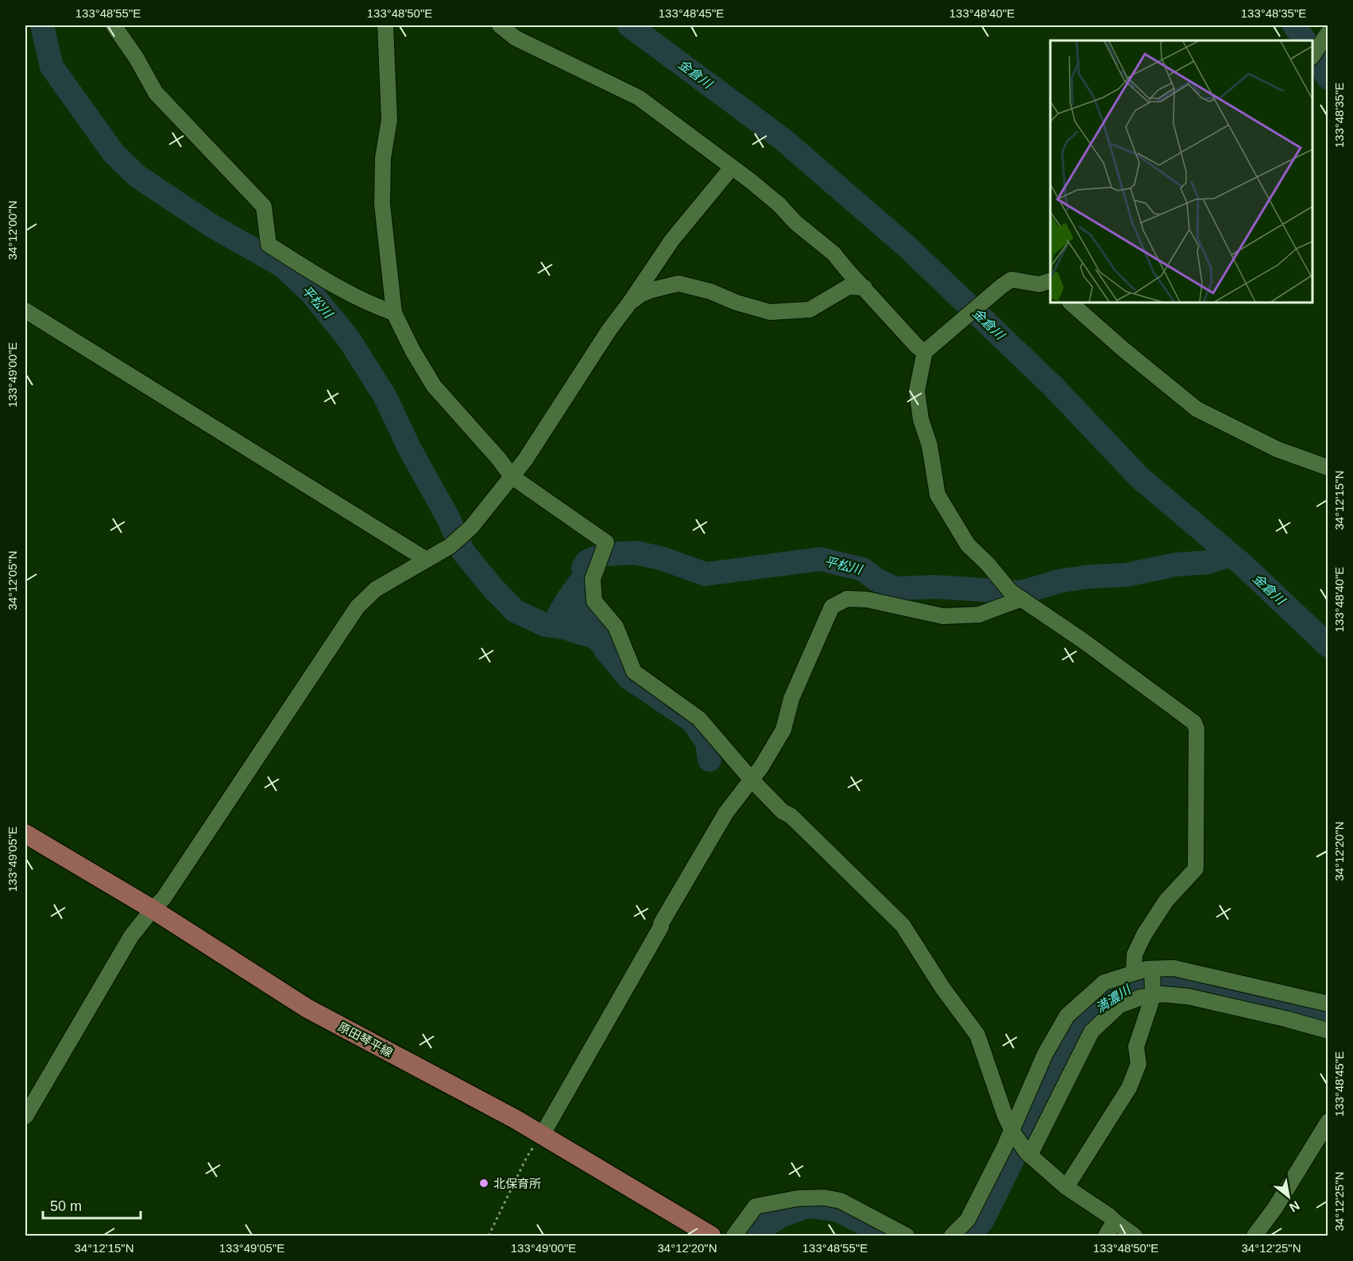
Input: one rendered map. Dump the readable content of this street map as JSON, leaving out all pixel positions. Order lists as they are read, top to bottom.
{
  "streets": {
    "main road": ["原田琴平線"]
  },
  "water": ["金倉川", "平松川", "満濃川"],
  "places": ["北保育所"],
  "scale_bar": "50 m",
  "north": "bottom right",
  "coordinates": [
    "133°48'55\"E",
    "133°48'50\"E",
    "133°48'45\"E",
    "133°48'40\"E",
    "133°48'35\"E",
    "34°12'00\"N",
    "133°49'00\"E",
    "34°12'15\"N",
    "34°12'05\"N",
    "34°12'20\"N",
    "133°49'05\"E",
    "34°12'25\"N"
  ]
}
